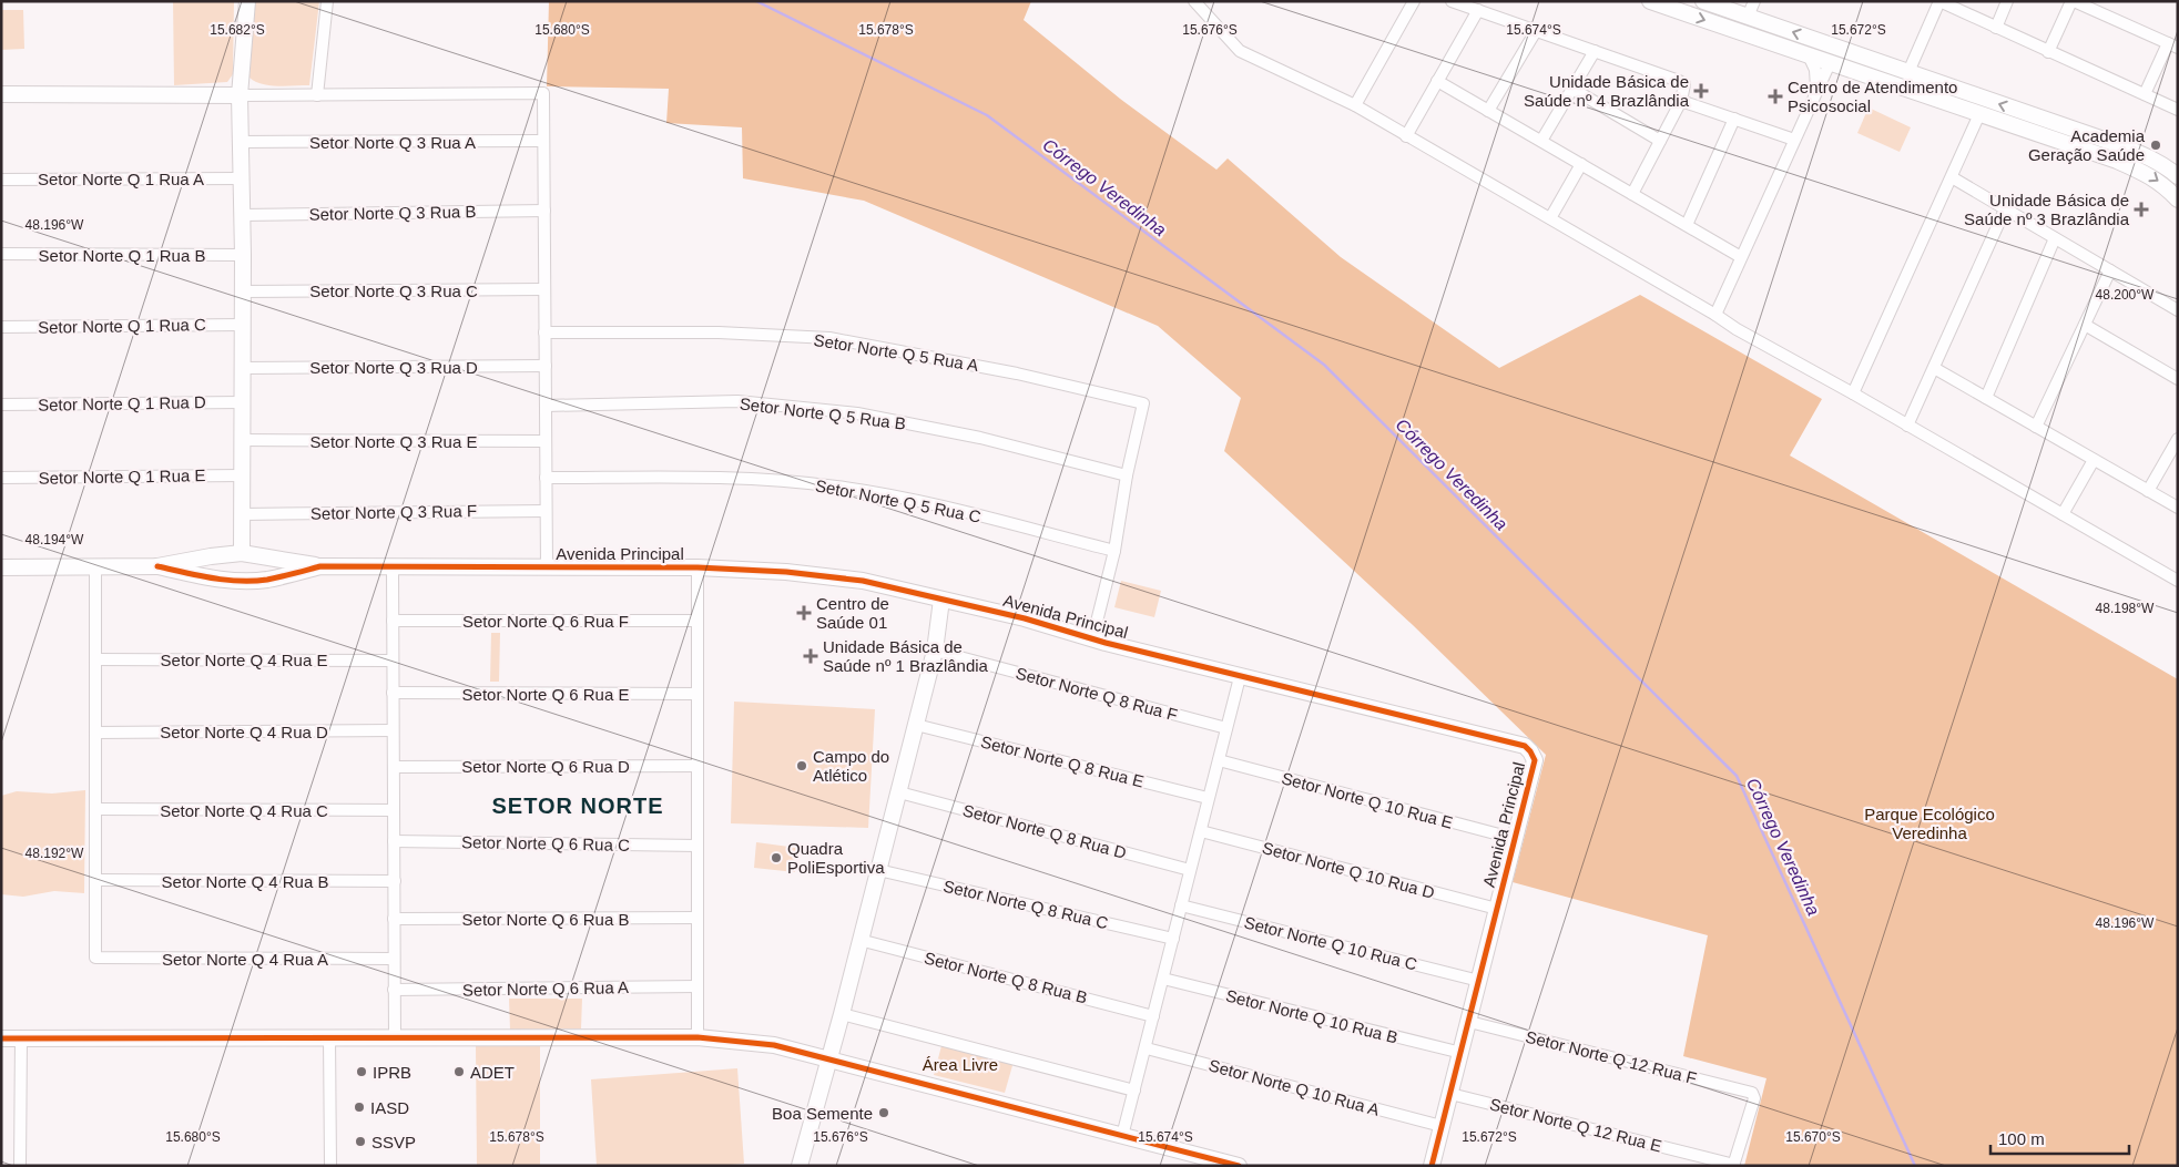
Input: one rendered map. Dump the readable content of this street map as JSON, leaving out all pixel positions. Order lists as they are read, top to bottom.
{
  "streets": {
    "street": [
      "Setor Norte Q 3 Rua A",
      "Setor Norte Q 1 Rua A",
      "Setor Norte Q 3 Rua B",
      "Setor Norte Q 1 Rua B",
      "Setor Norte Q 3 Rua C",
      "Setor Norte Q 1 Rua C",
      "Setor Norte Q 5 Rua A",
      "Setor Norte Q 3 Rua D",
      "Setor Norte Q 1 Rua D",
      "Setor Norte Q 5 Rua B",
      "Setor Norte Q 3 Rua E",
      "Setor Norte Q 1 Rua E",
      "Setor Norte Q 5 Rua C",
      "Setor Norte Q 3 Rua F",
      "Avenida Principal",
      "Setor Norte Q 6 Rua F",
      "Setor Norte Q 4 Rua E",
      "Setor Norte Q 6 Rua E",
      "Setor Norte Q 8 Rua F",
      "Setor Norte Q 4 Rua D",
      "Setor Norte Q 8 Rua E",
      "Setor Norte Q 6 Rua D",
      "Setor Norte Q 10 Rua E",
      "Setor Norte Q 4 Rua C",
      "Setor Norte Q 8 Rua D",
      "Setor Norte Q 6 Rua C",
      "Setor Norte Q 10 Rua D",
      "Setor Norte Q 4 Rua B",
      "Setor Norte Q 8 Rua C",
      "Setor Norte Q 6 Rua B",
      "Setor Norte Q 10 Rua C",
      "Setor Norte Q 4 Rua A",
      "Setor Norte Q 8 Rua B",
      "Setor Norte Q 6 Rua A",
      "Setor Norte Q 10 Rua B",
      "Setor Norte Q 12 Rua F",
      "Setor Norte Q 10 Rua A",
      "Setor Norte Q 12 Rua E"
    ]
  },
  "crossings": [
    ["Setor Norte Q 5 Rua A", "Setor Norte Q 5 Rua B"],
    ["Avenida Principal", "Setor Norte Q 10 Rua E"],
    ["Avenida Principal", "Setor Norte Q 10 Rua D"],
    ["Avenida Principal", "Setor Norte Q 10 Rua C"],
    ["Avenida Principal", "Setor Norte Q 10 Rua B"],
    ["Avenida Principal", "Setor Norte Q 12 Rua F"],
    ["Avenida Principal", "Setor Norte Q 10 Rua A"],
    ["Avenida Principal", "Setor Norte Q 12 Rua E"],
    ["Setor Norte Q 4 Rua B", "Setor Norte Q 4 Rua A"],
    ["Setor Norte Q 12 Rua F", "Setor Norte Q 12 Rua E"]
  ],
  "districts": ["SETOR NORTE"],
  "water": ["Córrego Veredinha"],
  "parks": ["Parque Ecológico Veredinha", "Área Livre"],
  "places": {
    "health": [
      "Unidade Básica de Saúde nº 4 Brazlândia",
      "Centro de Atendimento Psicosocial",
      "Unidade Básica de Saúde nº 3 Brazlândia",
      "Centro de Saúde 01",
      "Unidade Básica de Saúde nº 1 Brazlândia"
    ],
    "other": [
      "Academia Geração Saúde",
      "Campo do Atlético",
      "Quadra PoliEsportiva",
      "IPRB",
      "ADET",
      "IASD",
      "Boa Semente",
      "SSVP"
    ]
  },
  "scale_bar": "100 m",
  "coordinates": [
    "15.682°S",
    "15.680°S",
    "15.678°S",
    "15.676°S",
    "15.674°S",
    "15.672°S",
    "48.196°W",
    "48.200°W",
    "48.194°W",
    "48.198°W",
    "48.192°W",
    "15.670°S"
  ]
}
